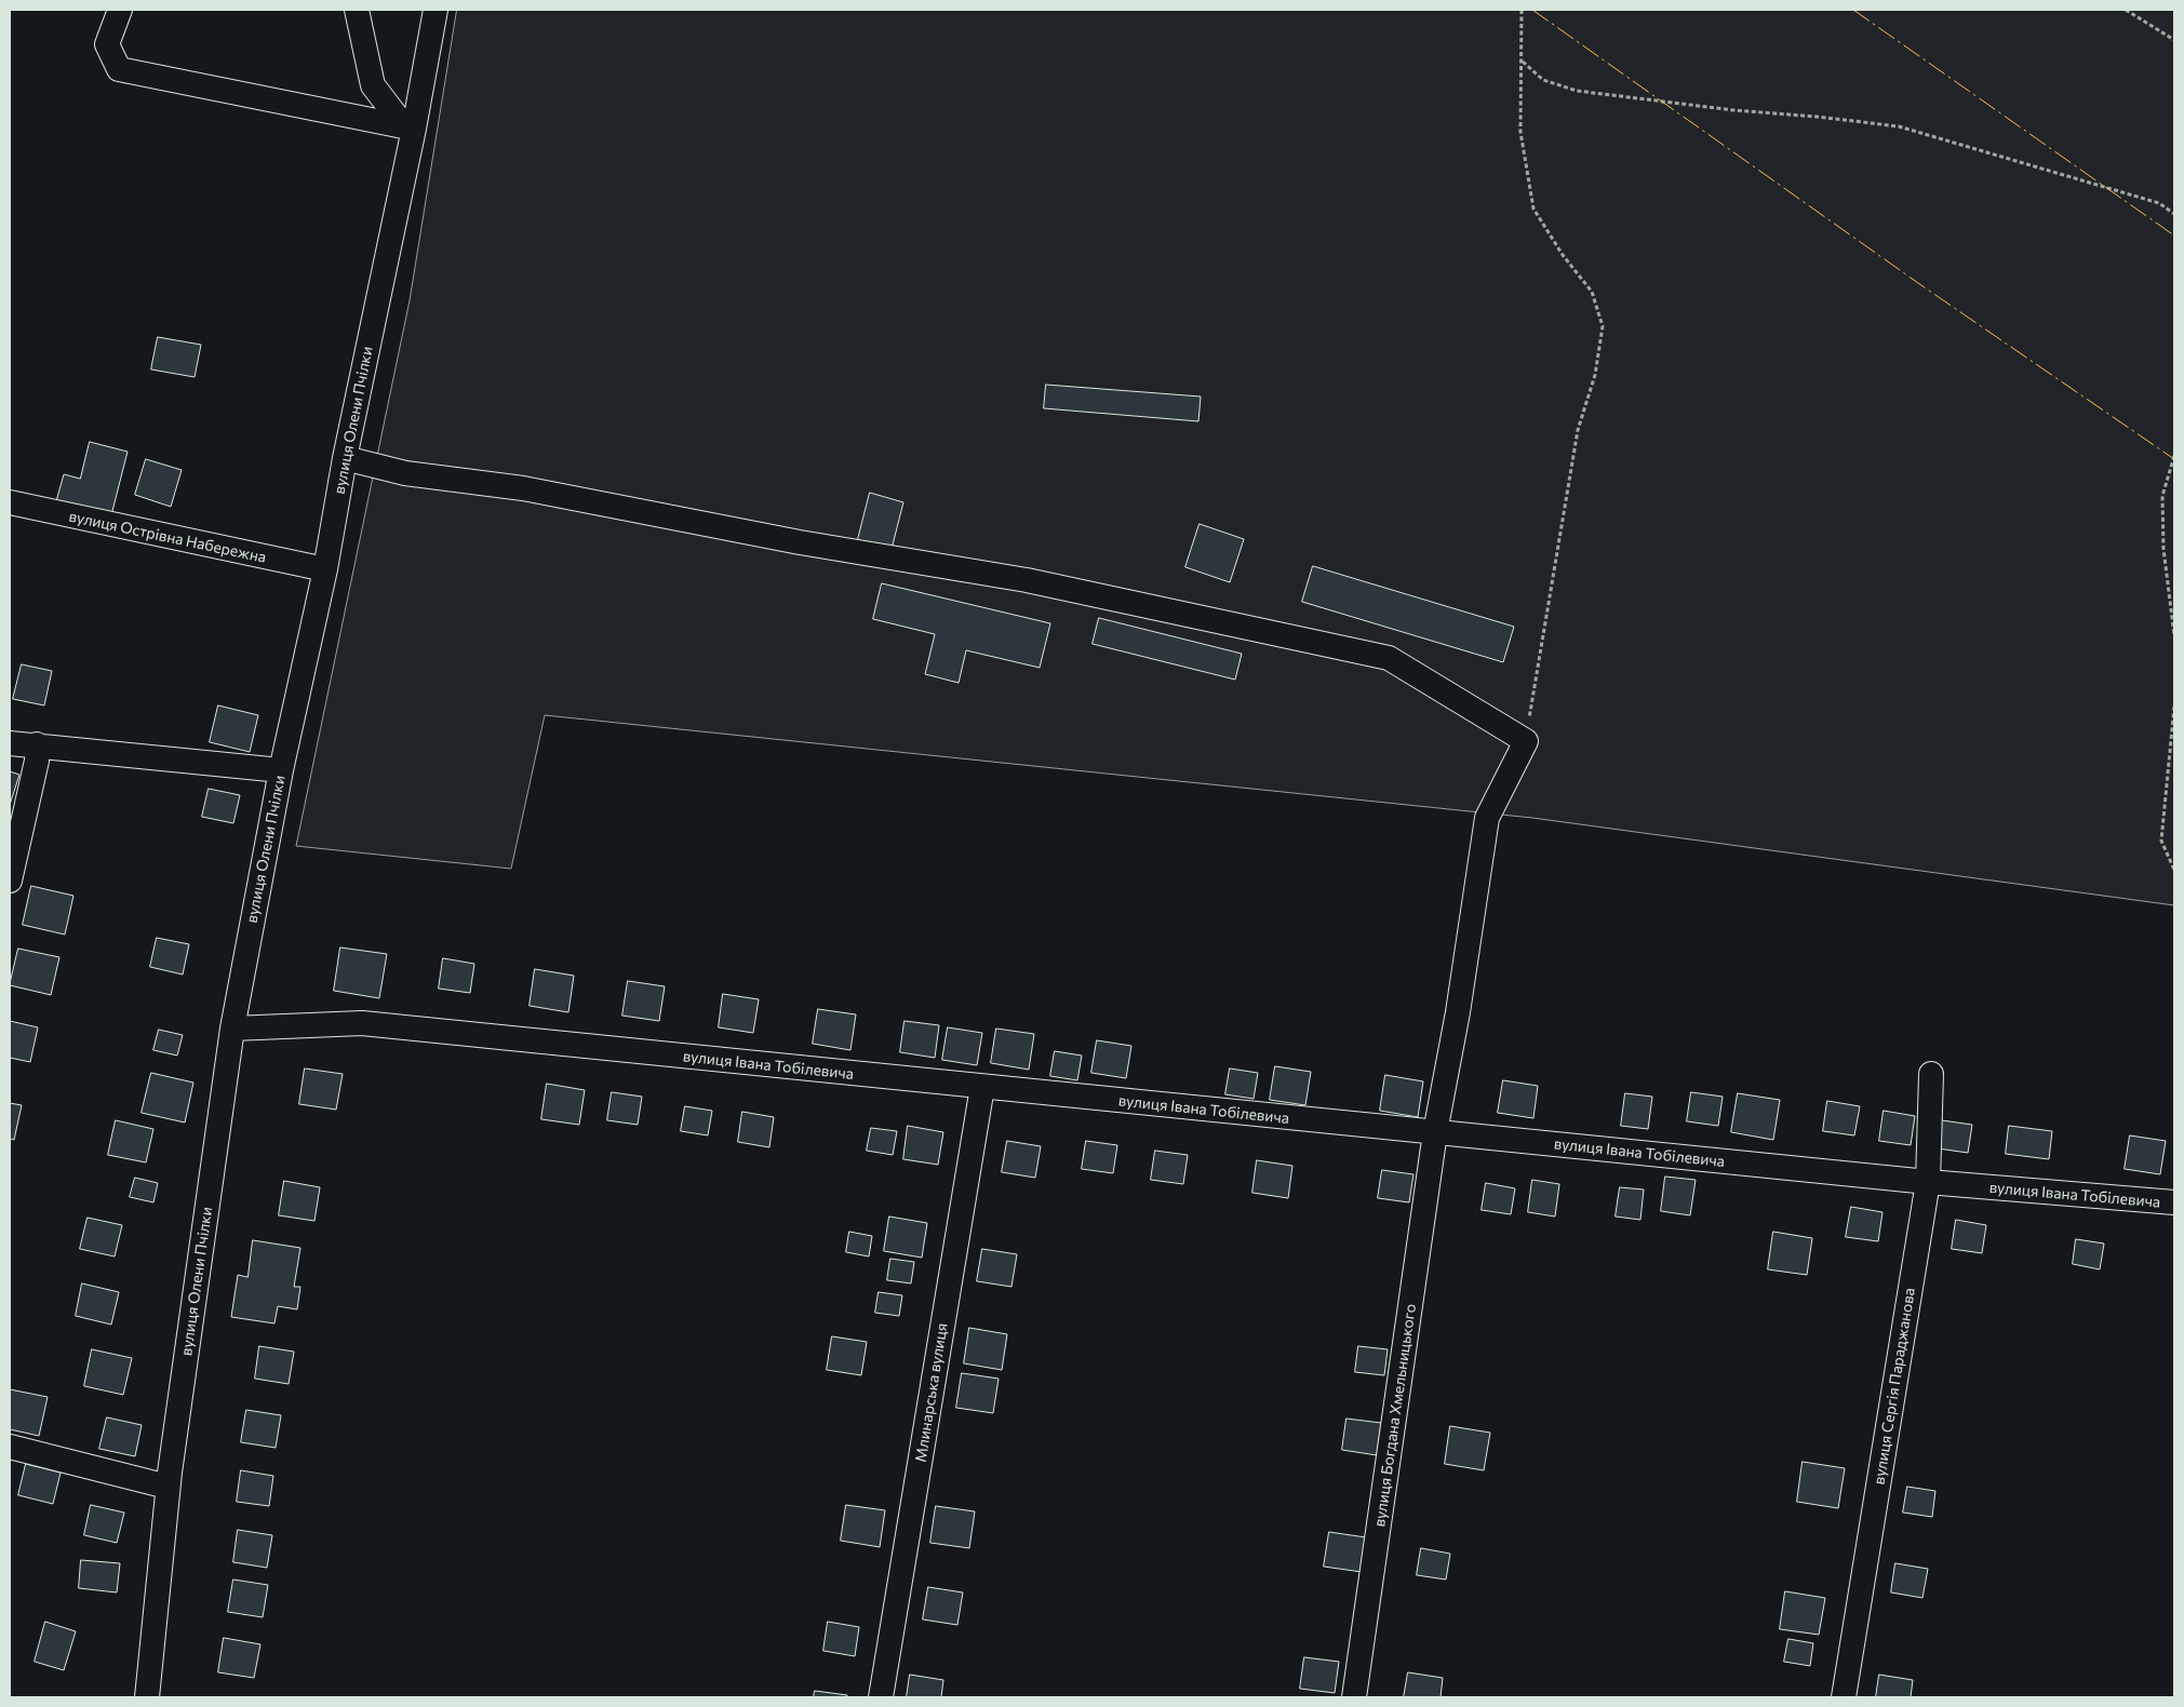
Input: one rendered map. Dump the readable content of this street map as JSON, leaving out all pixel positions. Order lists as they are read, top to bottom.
{
  "streets": {
    "street": [
      "вулиця Олени Пчілки",
      "вулиця Острівна Набережна",
      "вулиця Івана Тобілевича",
      "вулиця Сергія Параджанова",
      "Млинарська вулиця",
      "вулиця Богдана Хмельницького"
    ]
  },
  "crossings": [
    ["вулиця Олени Пчілки", "вулиця Острівна Набережна"],
    ["вулиця Олени Пчілки", "вулиця Івана Тобілевича"],
    ["вулиця Івана Тобілевича", "вулиця Сергія Параджанова"],
    ["вулиця Івана Тобілевича", "Млинарська вулиця"],
    ["вулиця Івана Тобілевича", "вулиця Богдана Хмельницького"]
  ]
}
